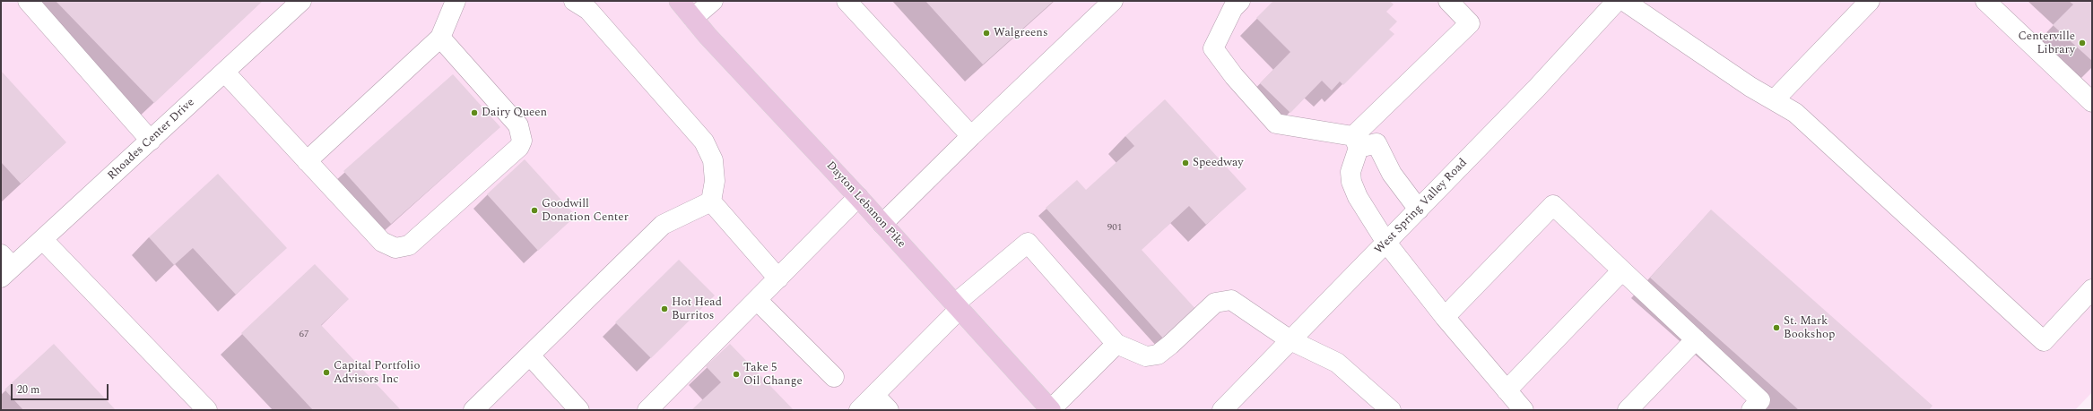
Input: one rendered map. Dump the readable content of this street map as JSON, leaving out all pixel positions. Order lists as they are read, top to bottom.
{
  "streets": {
    "main road": ["Dayton Lebanon Pike"],
    "street": ["Rhoades Center Drive", "West Spring Valley Road"]
  },
  "places": [
    "Walgreens",
    "Centerville Library",
    "Dairy Queen",
    "Speedway",
    "Goodwill Donation Center",
    "Hot Head Burritos",
    "St. Mark Bookshop",
    "Capital Portfolio Advisors Inc",
    "Take 5 Oil Change"
  ],
  "house_numbers": ["901", "67"],
  "scale_bar": "20 m"
}
